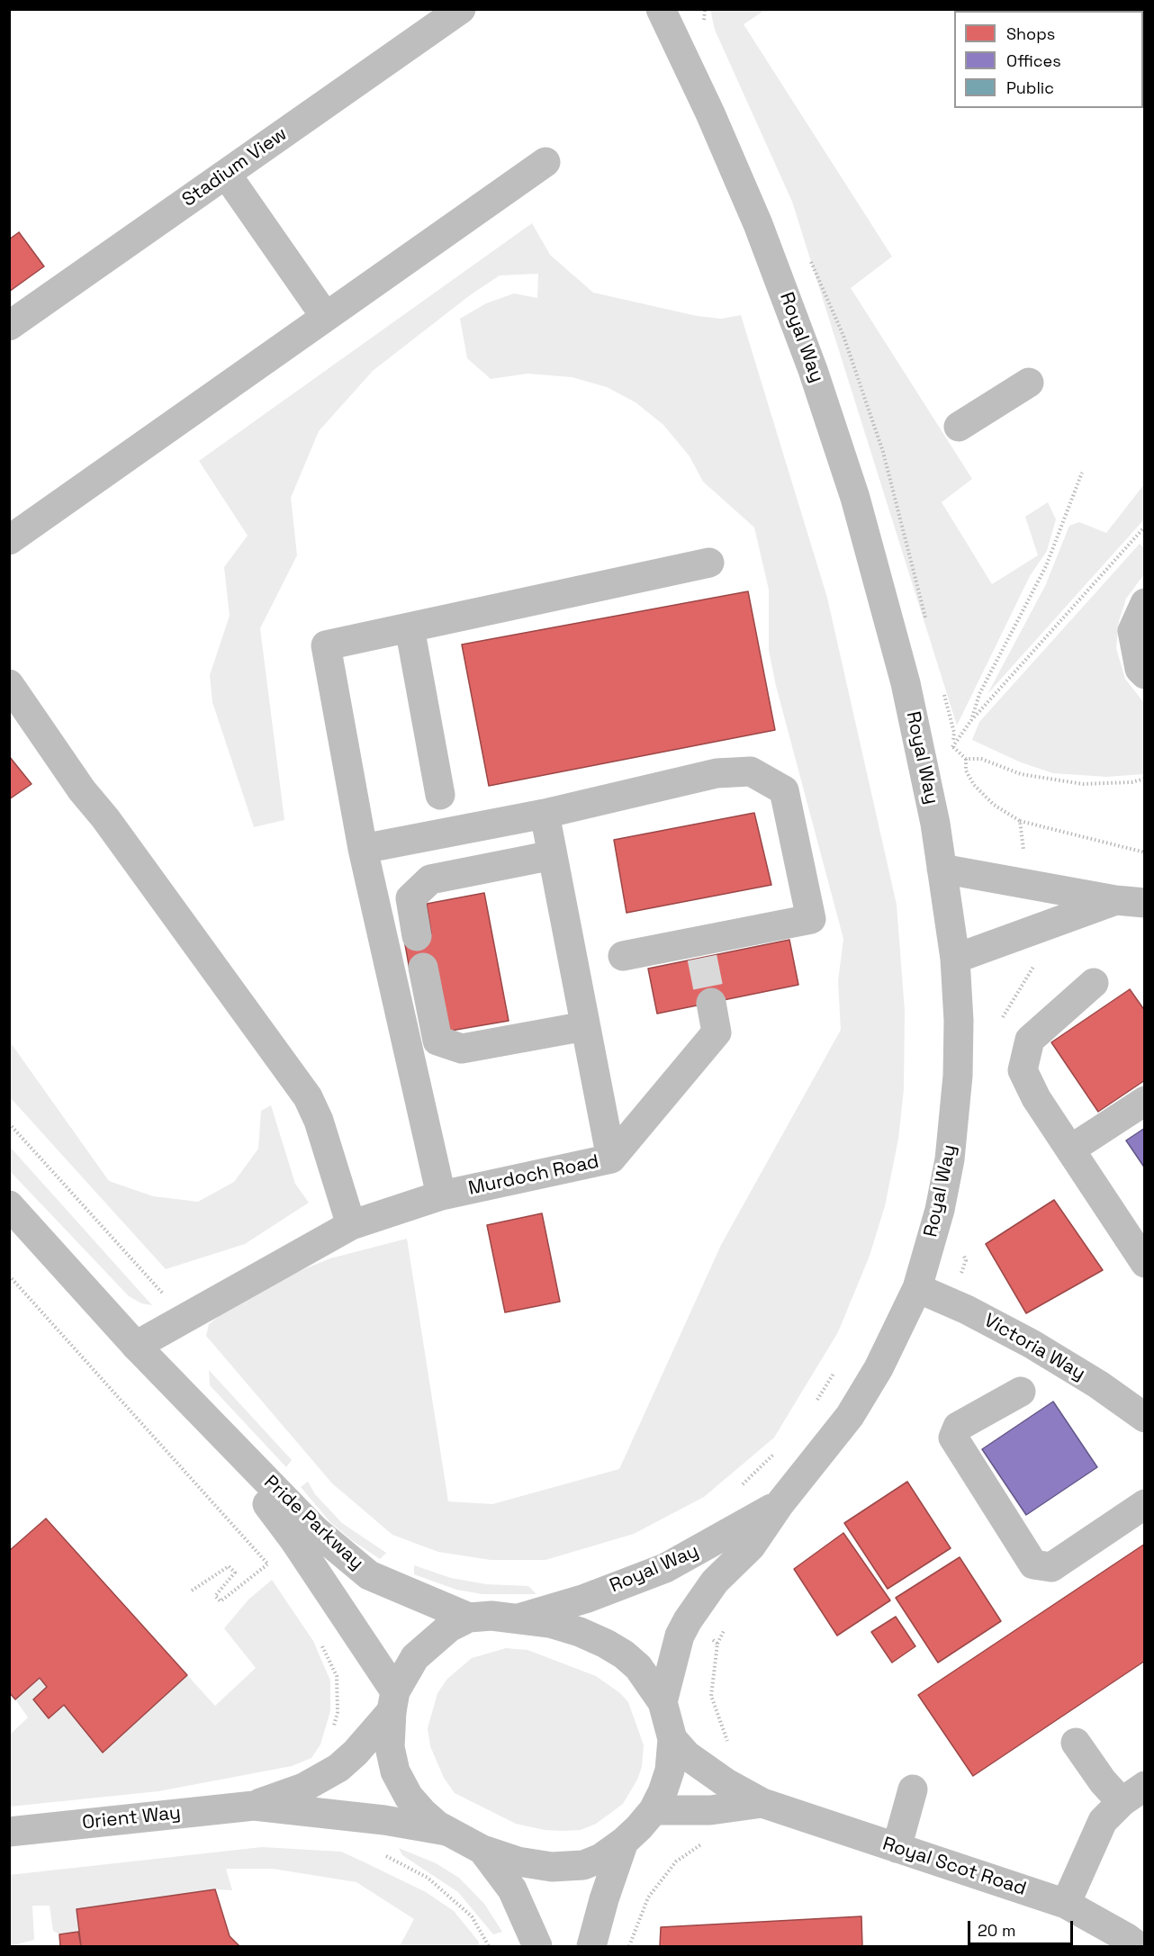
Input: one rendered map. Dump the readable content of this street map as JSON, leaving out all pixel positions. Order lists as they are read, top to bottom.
{
  "streets": {
    "street": [
      "Stadium View",
      "Royal Way",
      "Murdoch Road",
      "Victoria Way",
      "Pride Parkway",
      "Orient Way",
      "Royal Scot Road"
    ]
  },
  "crossings": [
    ["Royal Way", "Victoria Way"],
    ["Murdoch Road", "Pride Parkway"],
    ["Pride Parkway", "Orient Way"]
  ],
  "legend": ["Shops", "Offices", "Public"],
  "scale_bar": "20 m"
}
